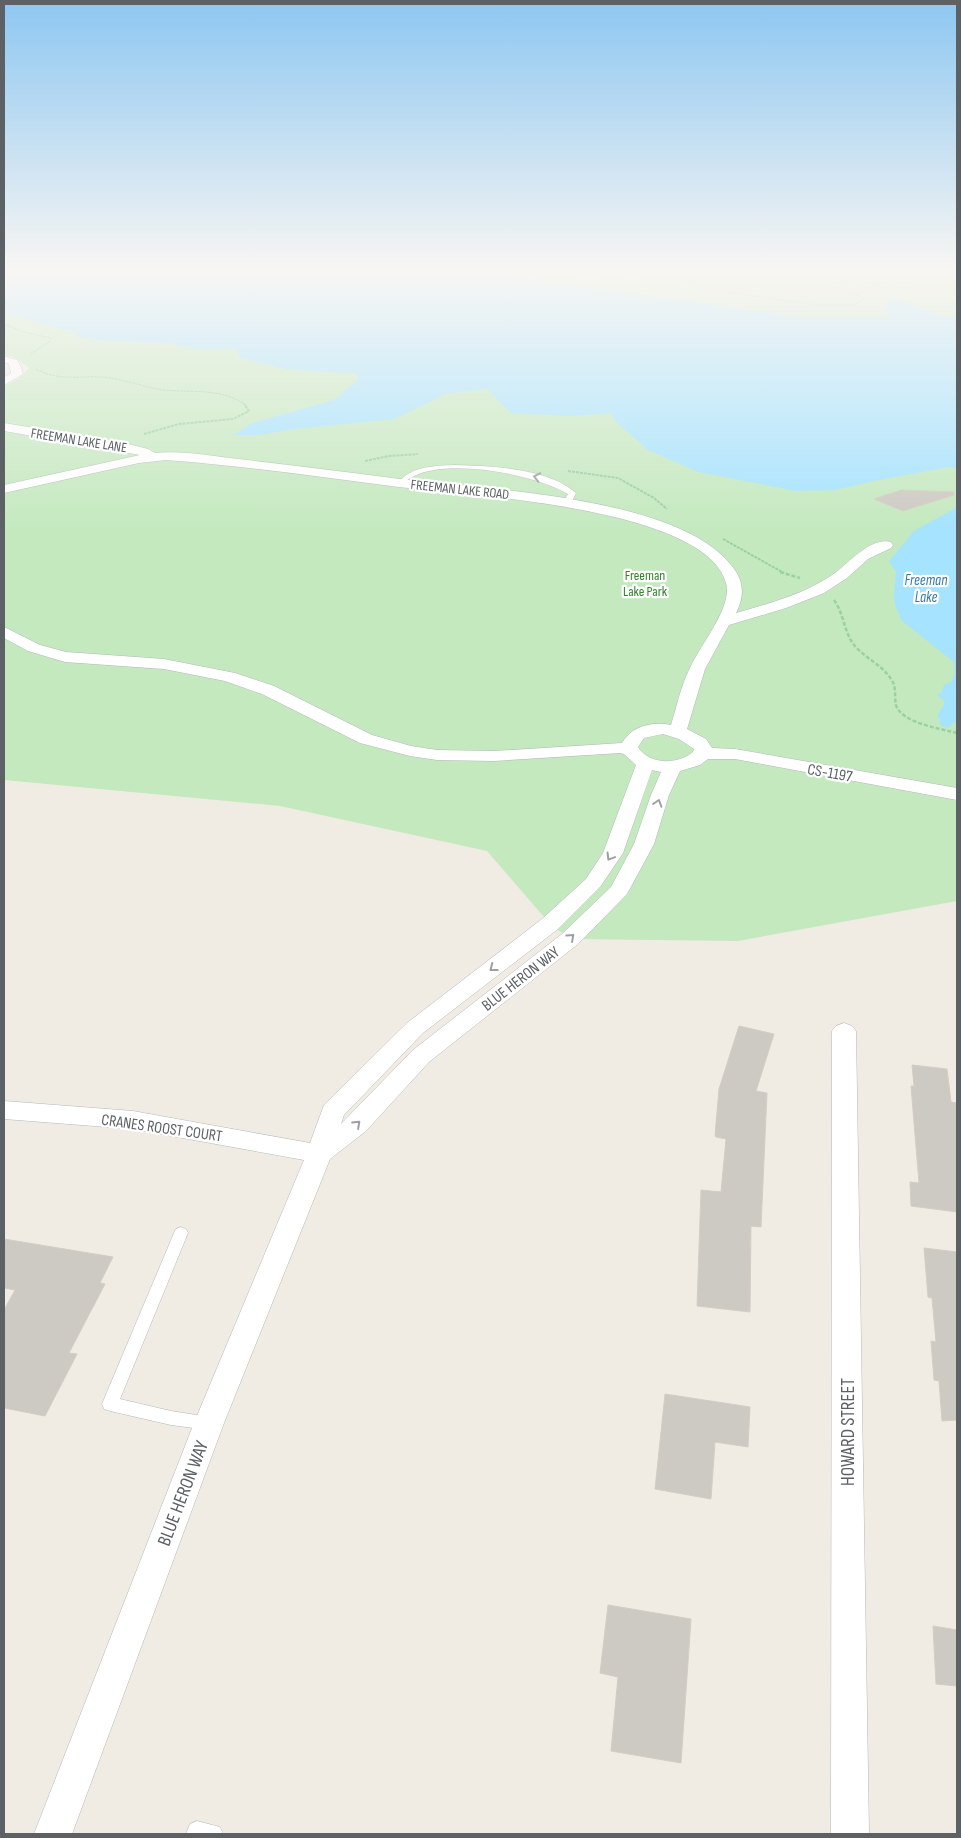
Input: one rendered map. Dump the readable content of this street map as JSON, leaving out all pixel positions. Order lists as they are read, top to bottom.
{
  "streets": {
    "street": [
      "FREEMAN LAKE LANE",
      "FREEMAN LAKE ROAD",
      "CS-1197",
      "BLUE HERON WAY",
      "CRANES ROOST COURT",
      "HOWARD STREET"
    ]
  },
  "crossings": [
    ["FREEMAN LAKE LANE", "FREEMAN LAKE ROAD"],
    ["FREEMAN LAKE ROAD", "BLUE HERON WAY"],
    ["BLUE HERON WAY", "CRANES ROOST COURT"]
  ],
  "water": ["Freeman Lake"],
  "parks": ["Freeman Lake Park"]
}
